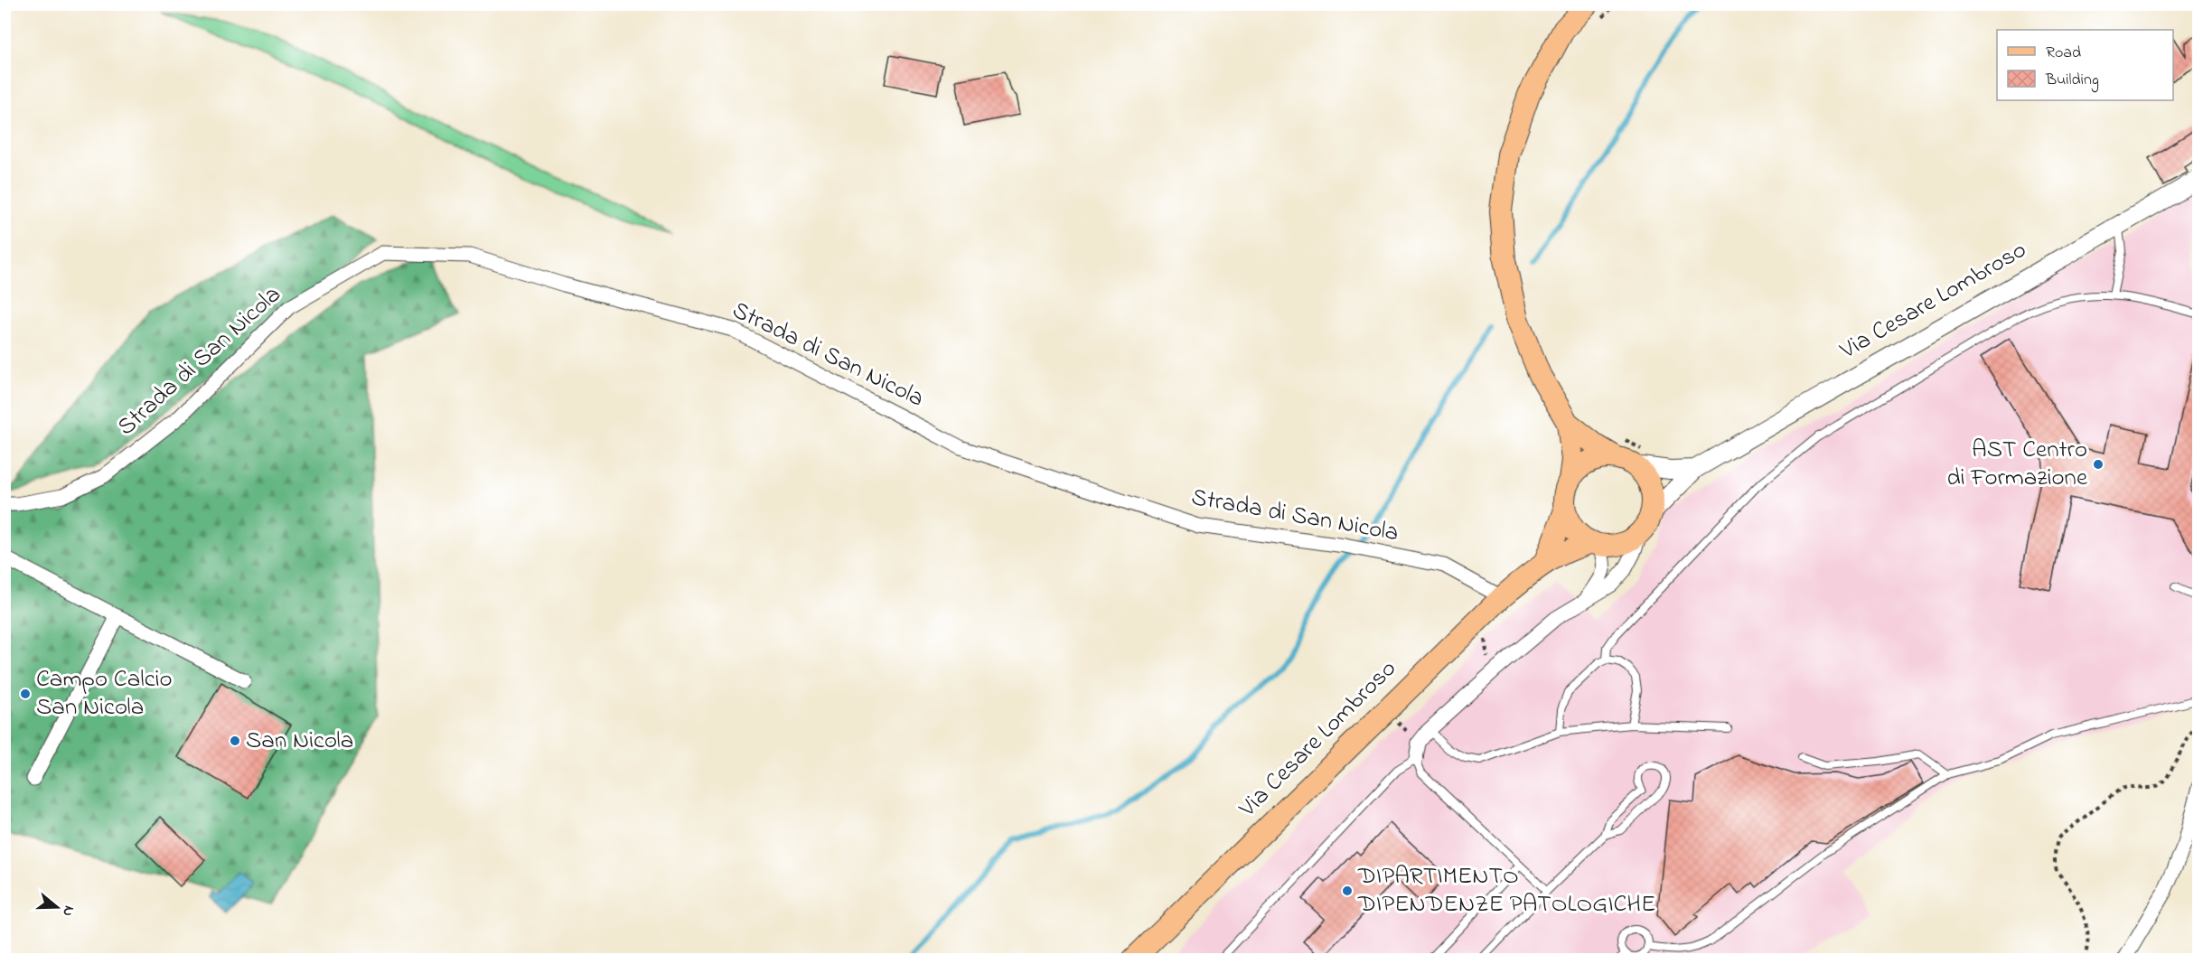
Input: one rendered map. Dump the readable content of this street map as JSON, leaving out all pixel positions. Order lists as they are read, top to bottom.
{
  "streets": {
    "main road": ["Via Cesare Lombroso"],
    "street": ["Strada di San Nicola"]
  },
  "crossings": [
    ["Via Cesare Lombroso", "Strada di San Nicola"]
  ],
  "places": [
    "AST Centro di Formazione",
    "Campo Calcio San Nicola",
    "San Nicola",
    "DIPARTIMENTO DIPENDENZE PATOLOGICHE"
  ],
  "legend": ["Road", "Building"],
  "north": "right"
}
